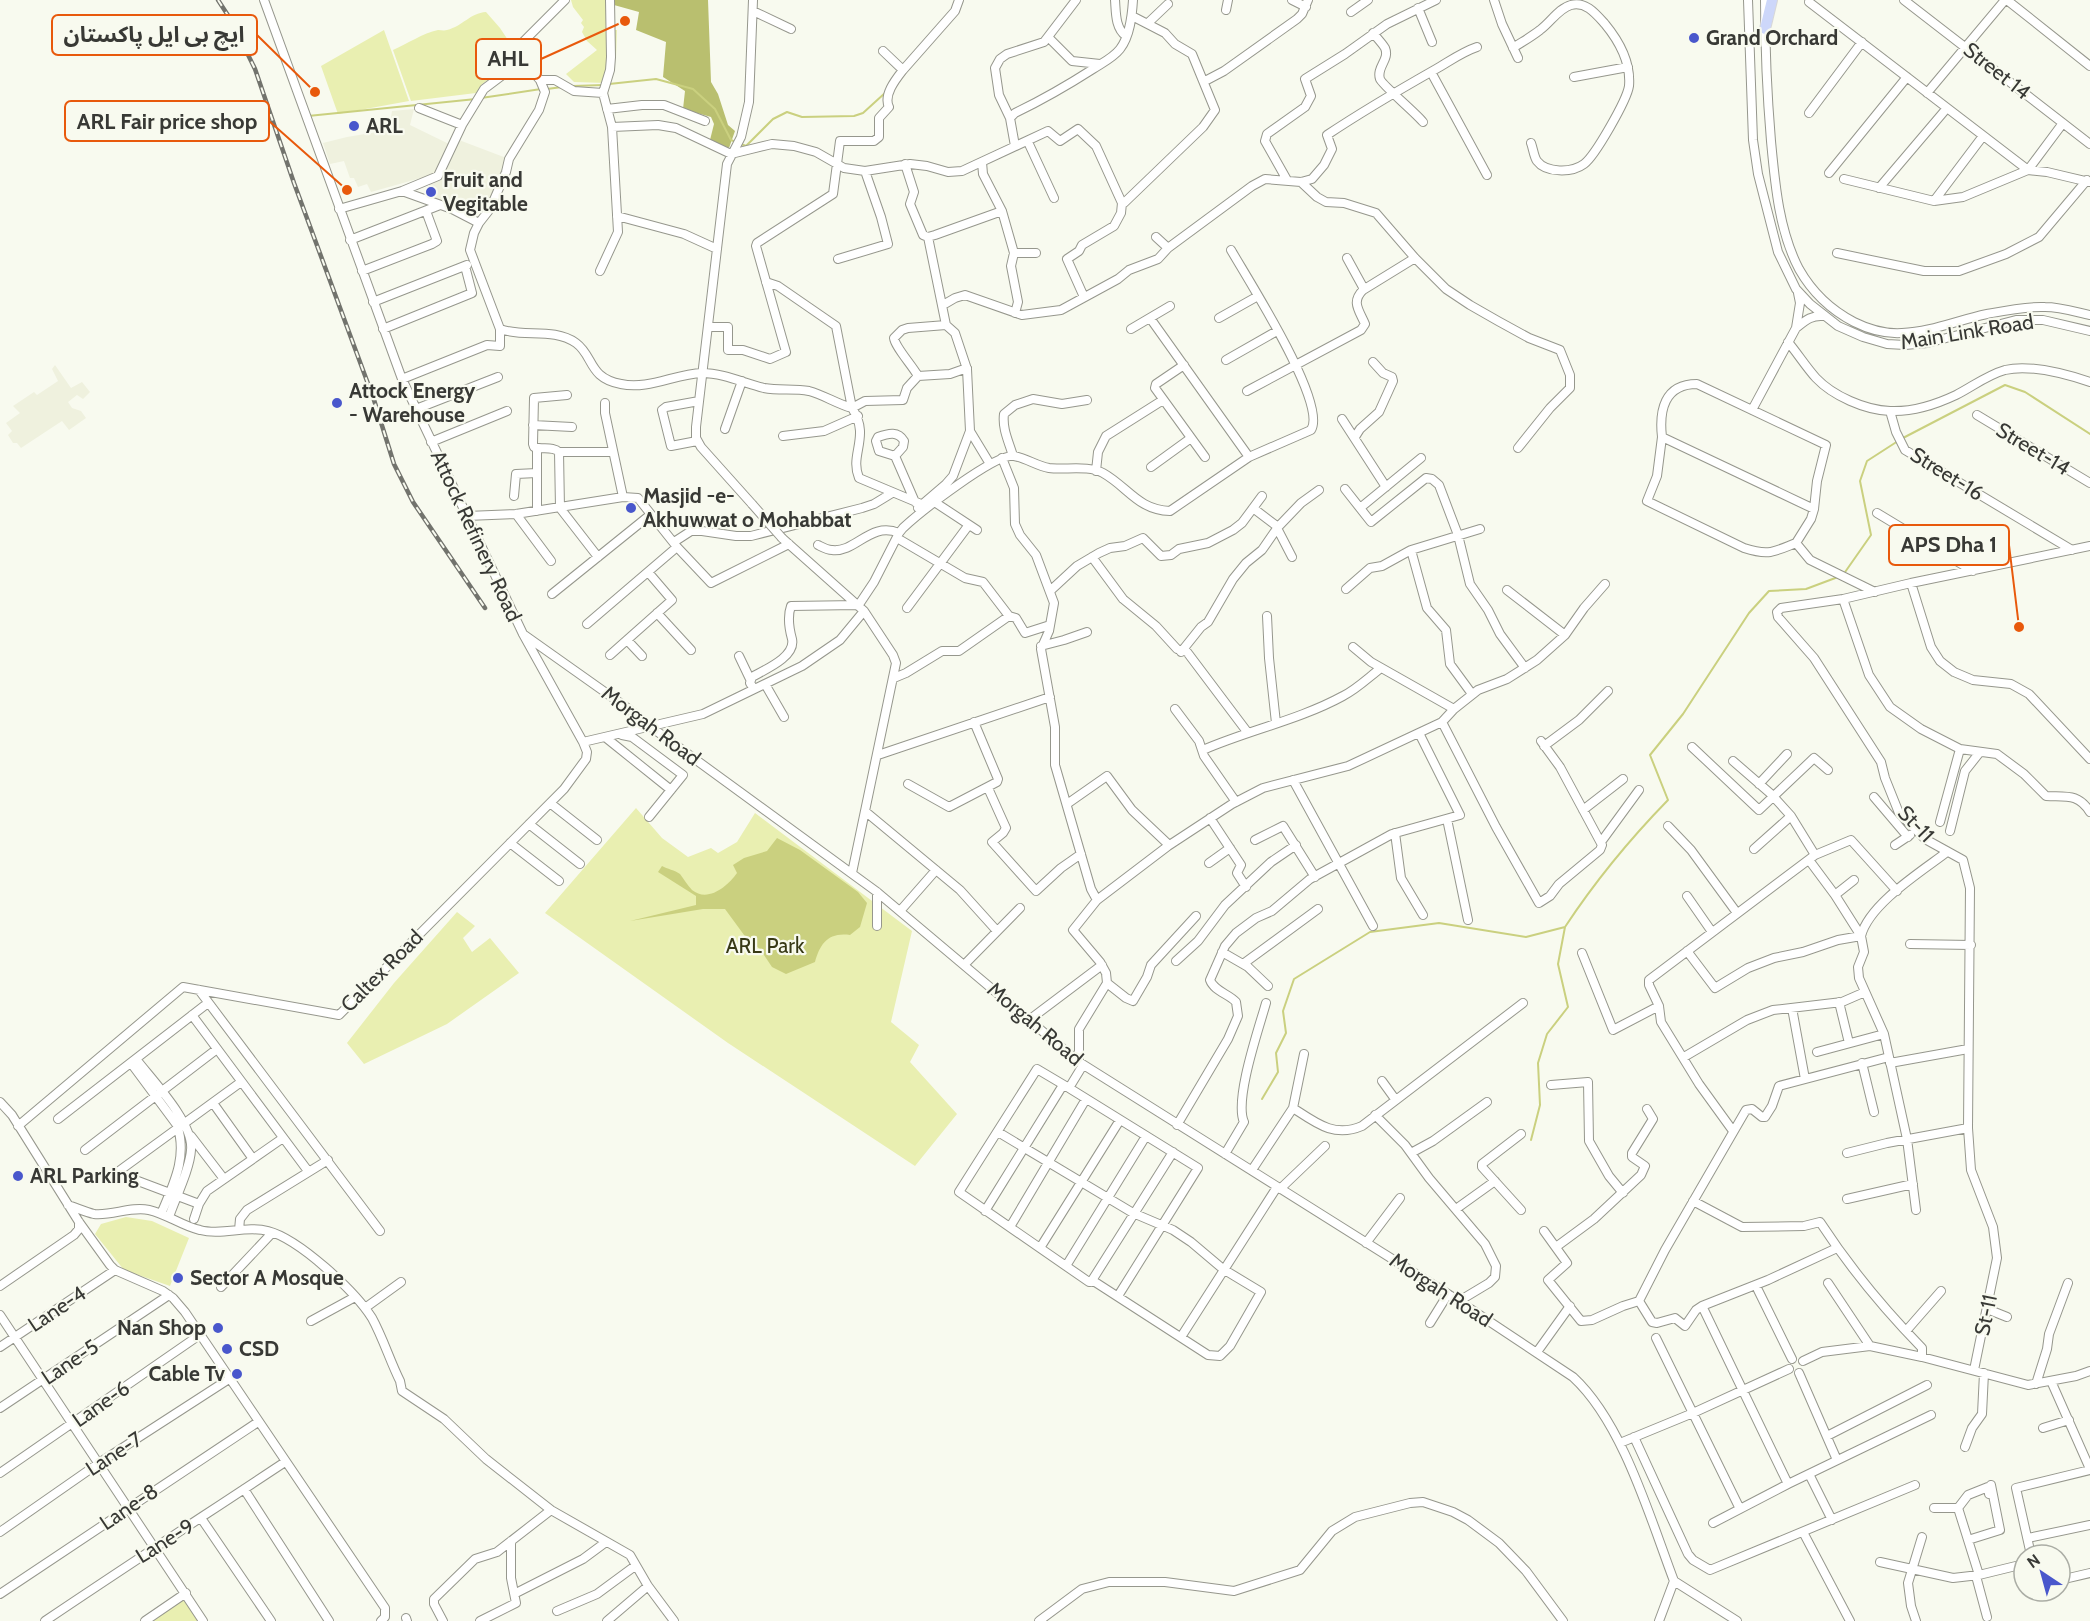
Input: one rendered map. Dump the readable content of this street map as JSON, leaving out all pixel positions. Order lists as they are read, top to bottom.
{
  "streets": {
    "street": [
      "Street 14",
      "Main Link Road",
      "Street-14",
      "Street-16",
      "Attock Refinery Road",
      "Morgah Road",
      "St-11",
      "Caltex Road",
      "Lane-4",
      "Lane-5",
      "Lane-6",
      "Lane-7",
      "Lane-8",
      "Lane-9"
    ]
  },
  "crossings": [
    ["Street-16", "St-11"],
    ["Attock Refinery Road", "Morgah Road"]
  ],
  "parks": ["ARL Park"],
  "places": [
    "AHL",
    "Grand Orchard",
    "ایچ بی ایل پاکستان",
    "ARL",
    "ARL Fair price shop",
    "Fruit and Vegitable",
    "Attock Energy - Warehouse",
    "Masjid -e- Akhuwwat o Mohabbat",
    "APS Dha 1",
    "ARL Parking",
    "Sector A Mosque",
    "Nan Shop",
    "CSD",
    "Cable Tv"
  ],
  "north": "top left"
}
